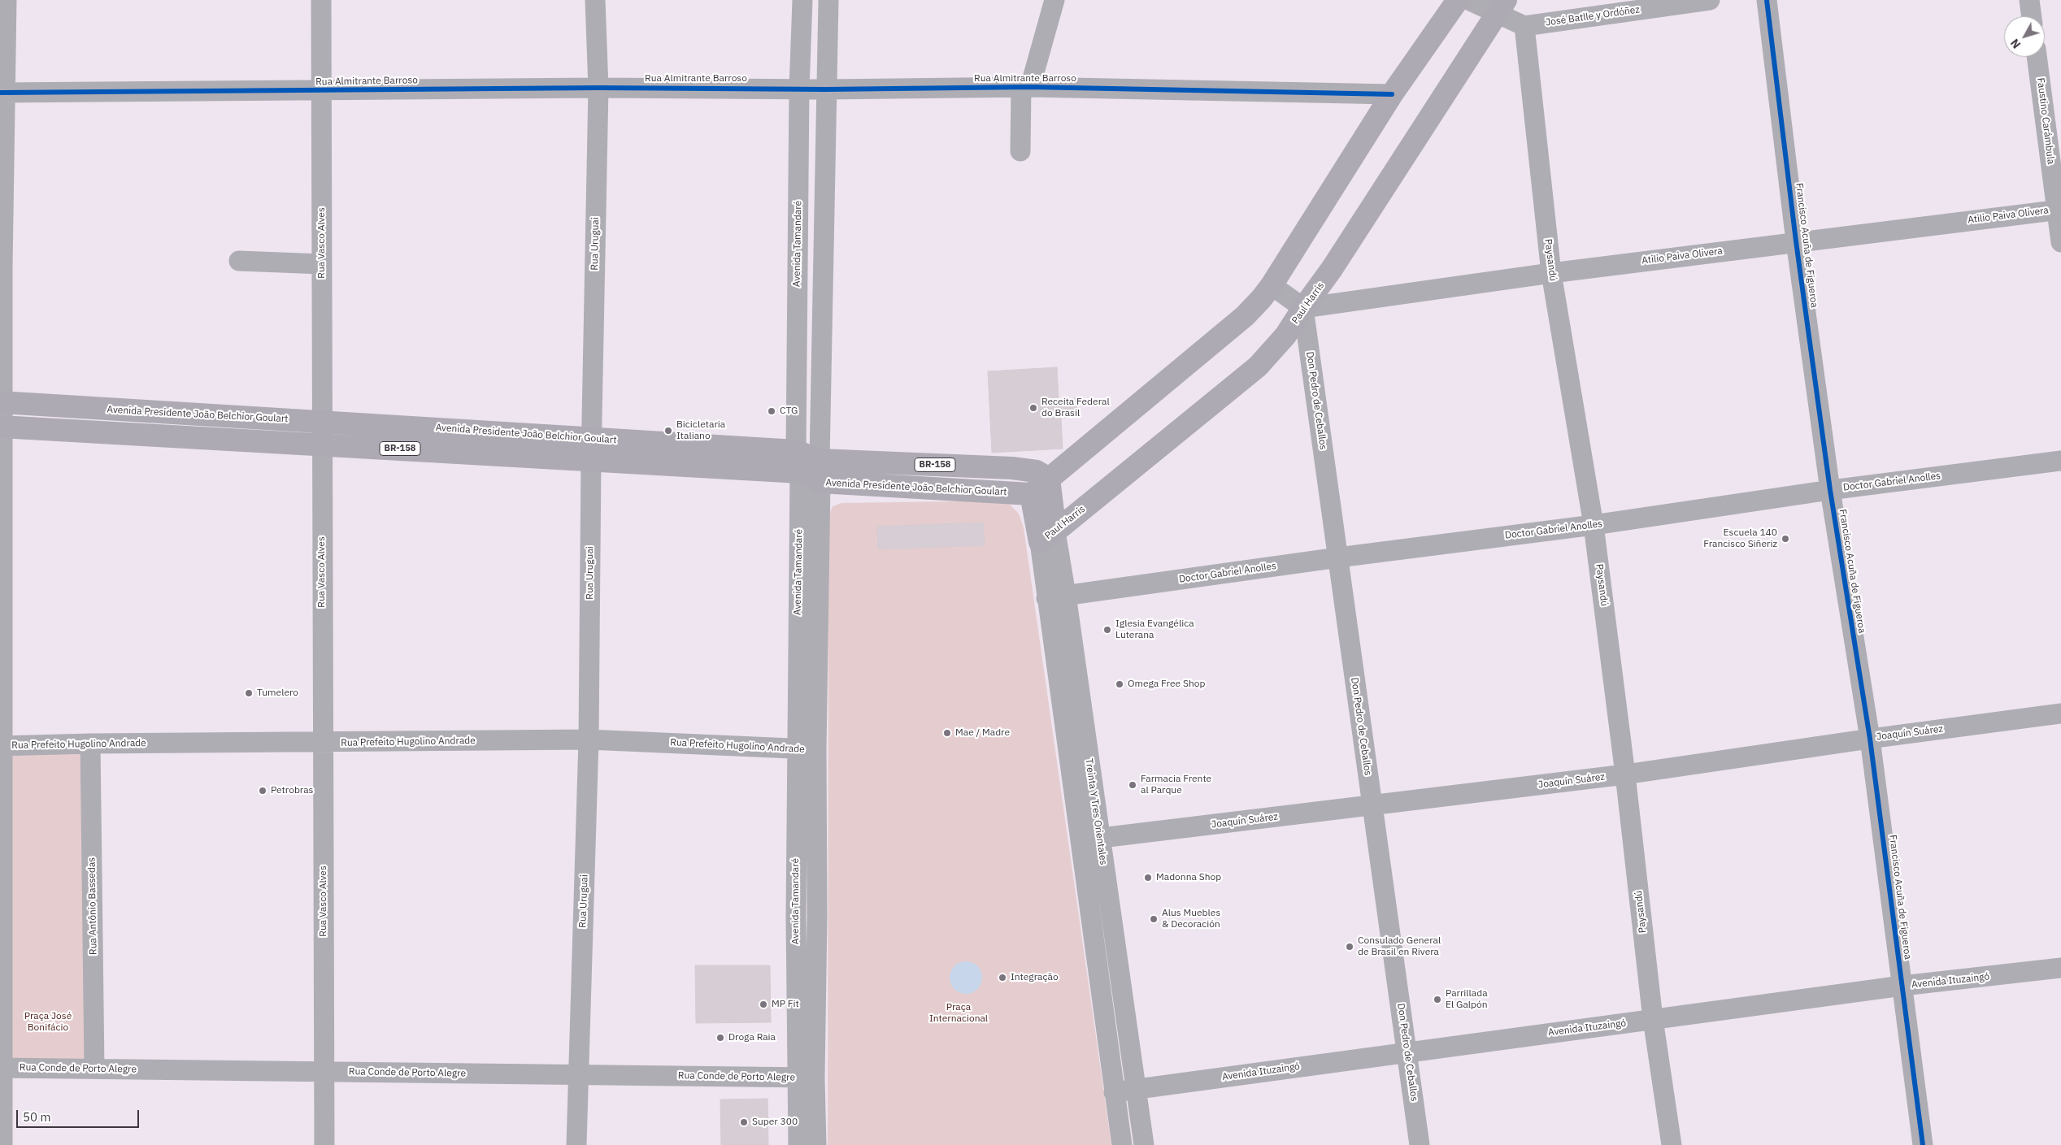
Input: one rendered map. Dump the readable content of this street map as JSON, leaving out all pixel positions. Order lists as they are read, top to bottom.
{
  "streets": {
    "highway": [
      "Paul Harris",
      "Avenida Presidente João Belchior Goulart",
      "BR-158",
      "Treinta Y Tres Orientales"
    ],
    "street": [
      "José Batlle y Ordóñez",
      "Rua Almitrante Barroso",
      "Faustino Carámbula",
      "Atilio Paiva Olivera",
      "Rua Vasco Alves",
      "Rua Uruguai",
      "Avenida Tamandaré",
      "Francisco Acuña de Figueroa",
      "Paysandú",
      "Don Pedro de Ceballos",
      "Doctor Gabriel Anolles",
      "Joaquín Suárez",
      "Rua Prefeito Hugolino Andrade",
      "Rua Antônio Bassedas",
      "Avenida Ituzaingó",
      "Rua Conde de Porto Alegre"
    ]
  },
  "crossings": [
    ["José Batlle y Ordóñez", "Paysandú"],
    ["Rua Almitrante Barroso", "Rua Vasco Alves"],
    ["Rua Almitrante Barroso", "Rua Uruguai"],
    ["Rua Almitrante Barroso", "Avenida Tamandaré"],
    ["Faustino Carámbula", "Atilio Paiva Olivera"],
    ["Atilio Paiva Olivera", "Francisco Acuña de Figueroa"],
    ["Atilio Paiva Olivera", "Paysandú"],
    ["Atilio Paiva Olivera", "Paul Harris"],
    ["Atilio Paiva Olivera", "Don Pedro de Ceballos"],
    ["Rua Vasco Alves", "Avenida Presidente João Belchior Goulart"],
    ["Rua Vasco Alves", "Rua Prefeito Hugolino Andrade"],
    ["Rua Vasco Alves", "Rua Conde de Porto Alegre"],
    ["Rua Uruguai", "Avenida Presidente João Belchior Goulart"],
    ["Rua Uruguai", "Rua Prefeito Hugolino Andrade"],
    ["Rua Uruguai", "Rua Conde de Porto Alegre"],
    ["Avenida Tamandaré", "Avenida Presidente João Belchior Goulart"],
    ["Avenida Tamandaré", "Rua Prefeito Hugolino Andrade"],
    ["Avenida Tamandaré", "Rua Conde de Porto Alegre"],
    ["Francisco Acuña de Figueroa", "Doctor Gabriel Anolles"],
    ["Francisco Acuña de Figueroa", "Joaquín Suárez"],
    ["Francisco Acuña de Figueroa", "Avenida Ituzaingó"],
    ["Paysandú", "Doctor Gabriel Anolles"],
    ["Paysandú", "Joaquín Suárez"],
    ["Paysandú", "Avenida Ituzaingó"],
    ["Paul Harris", "Don Pedro de Ceballos"],
    ["Paul Harris", "Treinta Y Tres Orientales"],
    ["Don Pedro de Ceballos", "Doctor Gabriel Anolles"],
    ["Don Pedro de Ceballos", "Joaquín Suárez"],
    ["Don Pedro de Ceballos", "Avenida Ituzaingó"],
    ["Avenida Presidente João Belchior Goulart", "Treinta Y Tres Orientales"],
    ["Doctor Gabriel Anolles", "Treinta Y Tres Orientales"],
    ["Joaquín Suárez", "Treinta Y Tres Orientales"],
    ["Rua Prefeito Hugolino Andrade", "Rua Antônio Bassedas"],
    ["Treinta Y Tres Orientales", "Avenida Ituzaingó"],
    ["Rua Antônio Bassedas", "Rua Conde de Porto Alegre"]
  ],
  "parks": ["Praça Internacional", "Praça José Bonifácio"],
  "places": [
    "Receita Federal do Brasil",
    "CTG",
    "Bicicletaria Italiano",
    "Escuela 140 Francisco Siñeriz",
    "Iglesia Evangélica Luterana",
    "Omega Free Shop",
    "Tumelero",
    "Mae / Madre",
    "Farmacia Frente al Parque",
    "Petrobras",
    "Madonna Shop",
    "Alus Muebles & Decoración",
    "Consulado General de Brasil en Rivera",
    "Integração",
    "Parrillada El Galpón",
    "MP Fit",
    "Droga Raia",
    "Super 300"
  ],
  "scale_bar": "50 m",
  "north": "bottom left"
}
